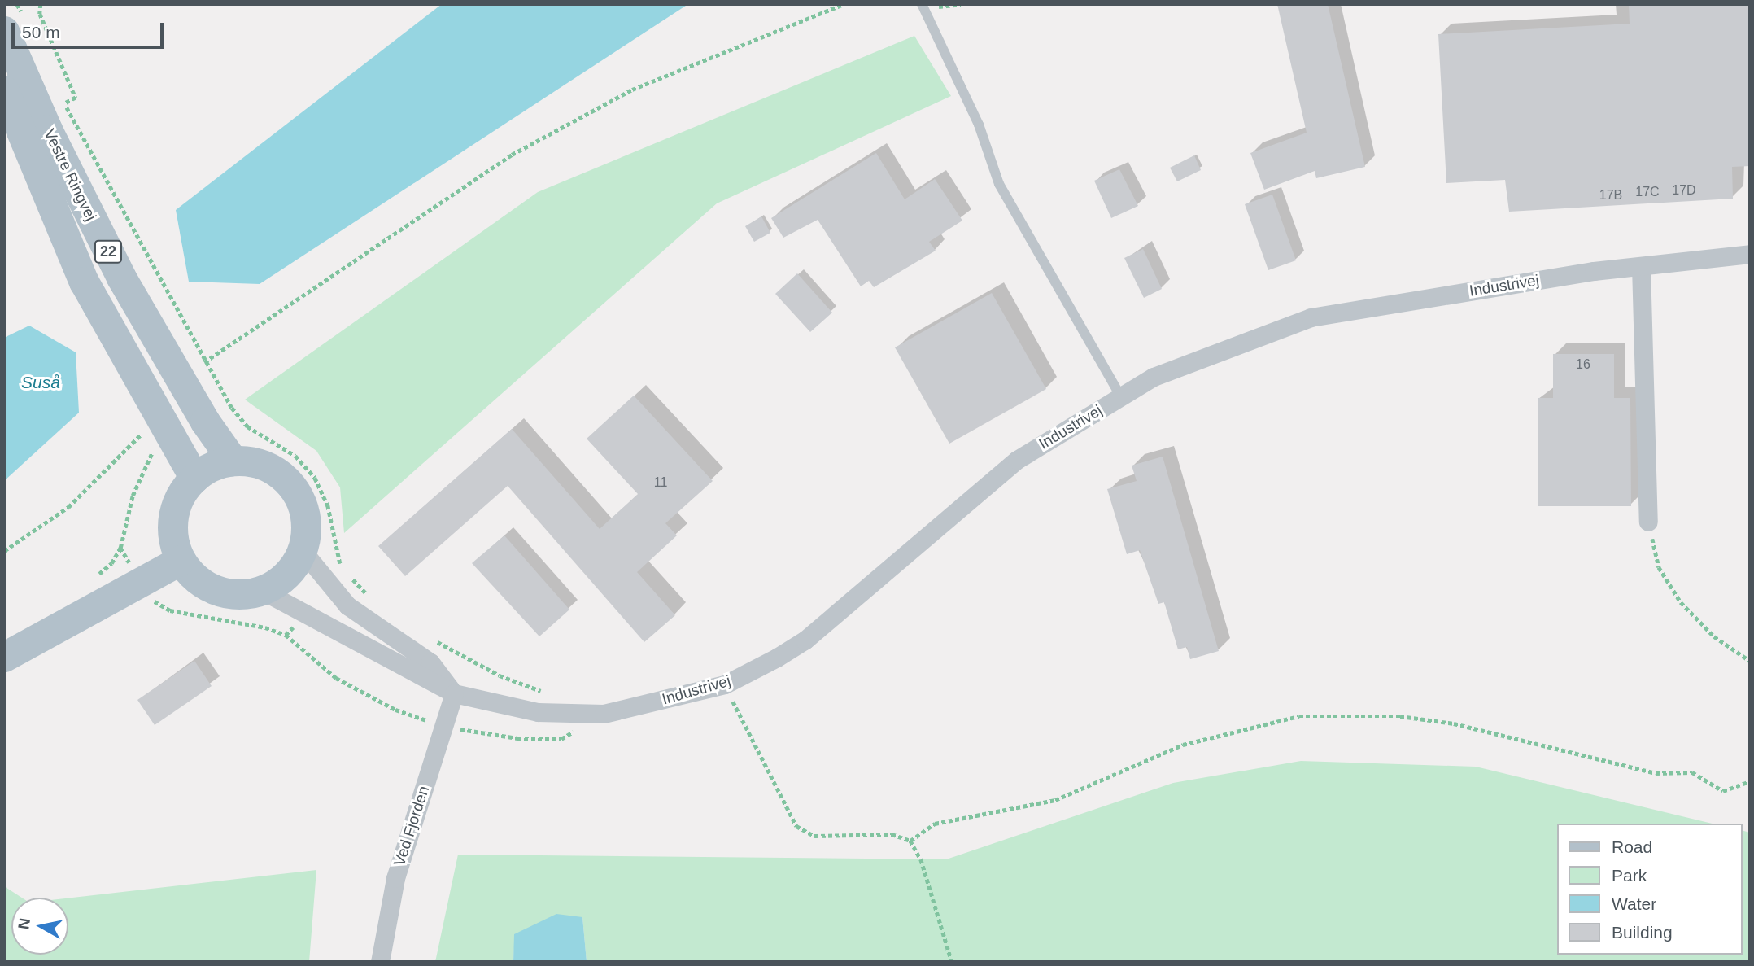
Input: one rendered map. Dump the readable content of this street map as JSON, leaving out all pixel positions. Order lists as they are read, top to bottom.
{
  "streets": {
    "main road": ["Vestre Ringvej", "22"],
    "street": ["Industrivej", "Ved Fjorden"]
  },
  "crossings": [
    ["Vestre Ringvej", "Industrivej"],
    ["Industrivej", "Ved Fjorden"]
  ],
  "water": ["Suså"],
  "house_numbers": [
    "17D",
    "17C",
    "17B",
    "16",
    "11"
  ],
  "legend": [
    "Road",
    "Park",
    "Water",
    "Building"
  ],
  "scale_bar": "50 m",
  "north": "left"
}
